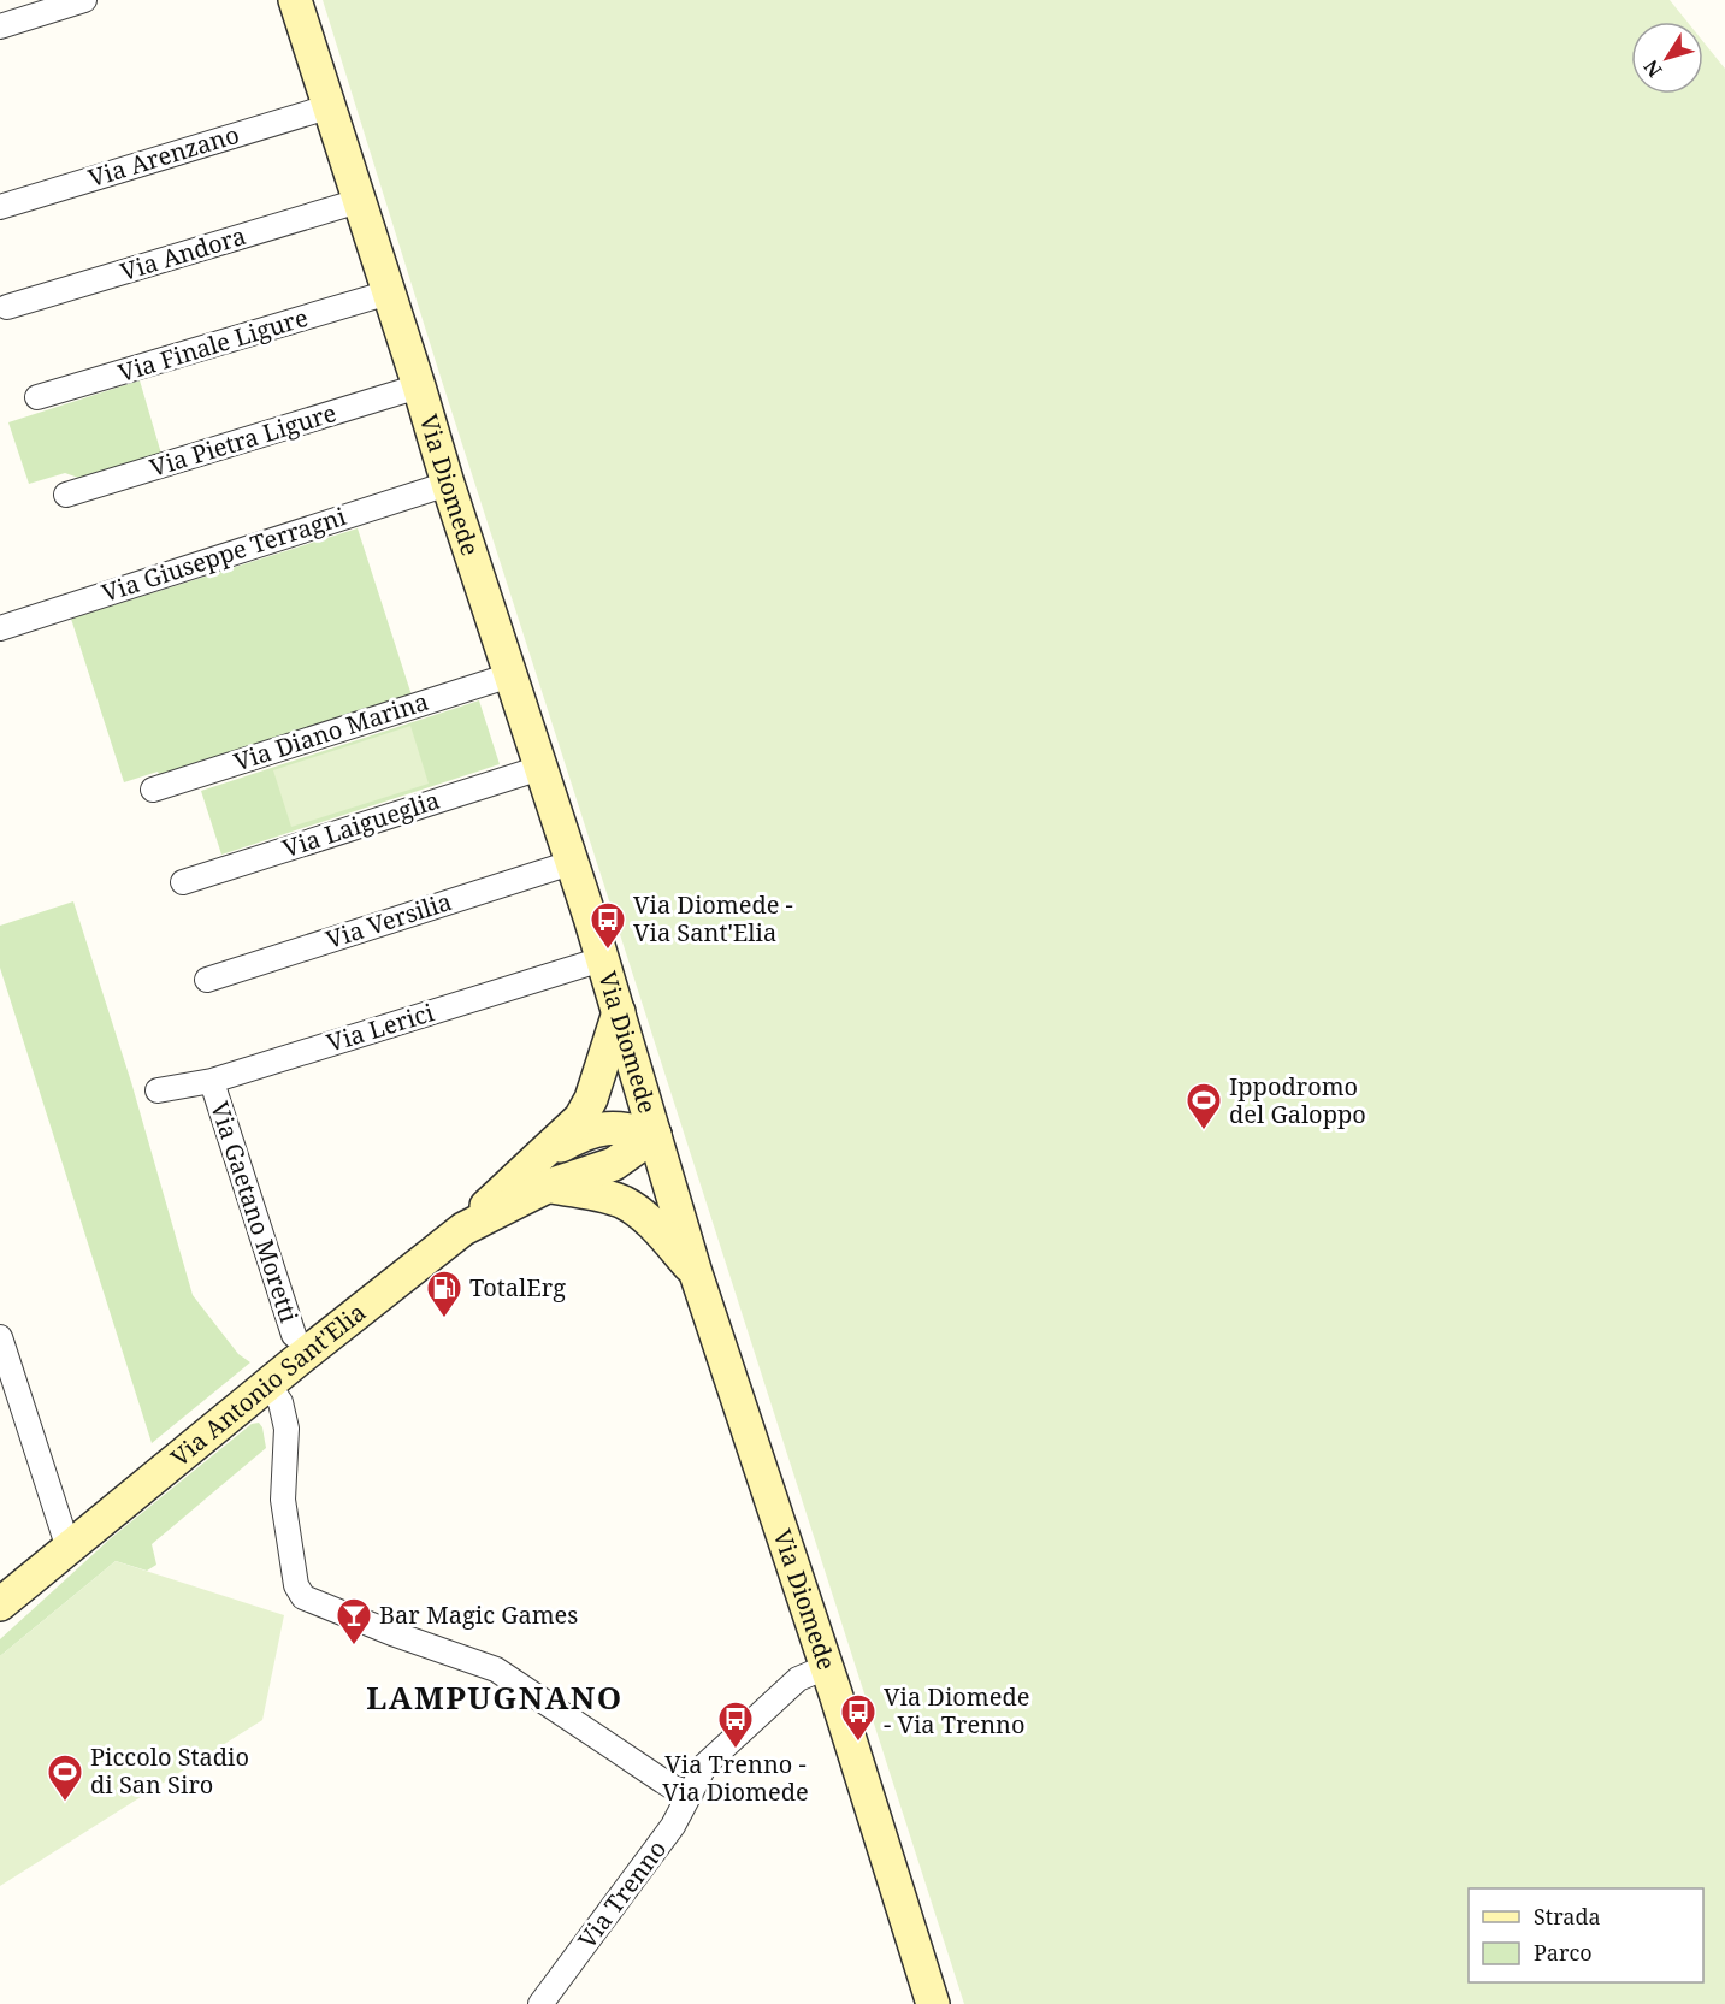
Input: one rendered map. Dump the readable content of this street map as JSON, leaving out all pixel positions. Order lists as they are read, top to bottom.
{
  "streets": {
    "street": [
      "Via Arenzano",
      "Via Andora",
      "Via Finale Ligure",
      "Via Pietra Ligure",
      "Via Diomede",
      "Via Giuseppe Terragni",
      "Via Diano Marina",
      "Via Laigueglia",
      "Via Versilia",
      "Via Lerici",
      "Via Gaetano Moretti",
      "Via Antonio Sant'Elia",
      "Via Trenno"
    ]
  },
  "crossings": [
    ["Via Arenzano", "Via Diomede"],
    ["Via Andora", "Via Diomede"],
    ["Via Finale Ligure", "Via Diomede"],
    ["Via Pietra Ligure", "Via Diomede"],
    ["Via Diomede", "Via Giuseppe Terragni"],
    ["Via Diomede", "Via Diano Marina"],
    ["Via Diomede", "Via Laigueglia"],
    ["Via Diomede", "Via Versilia"],
    ["Via Diomede", "Via Lerici"],
    ["Via Diomede", "Via Trenno"]
  ],
  "districts": ["LAMPUGNANO"],
  "places": {
    "bus stop": ["Via Diomede - Via Sant'Elia", "Via Diomede - Via Trenno", "Via Trenno - Via Diomede"],
    "sports": ["Ippodromo del Galoppo", "Piccolo Stadio di San Siro"],
    "fuel station": ["TotalErg"],
    "bar": ["Bar Magic Games"]
  },
  "legend": ["Strada", "Parco"],
  "north": "bottom left"
}
